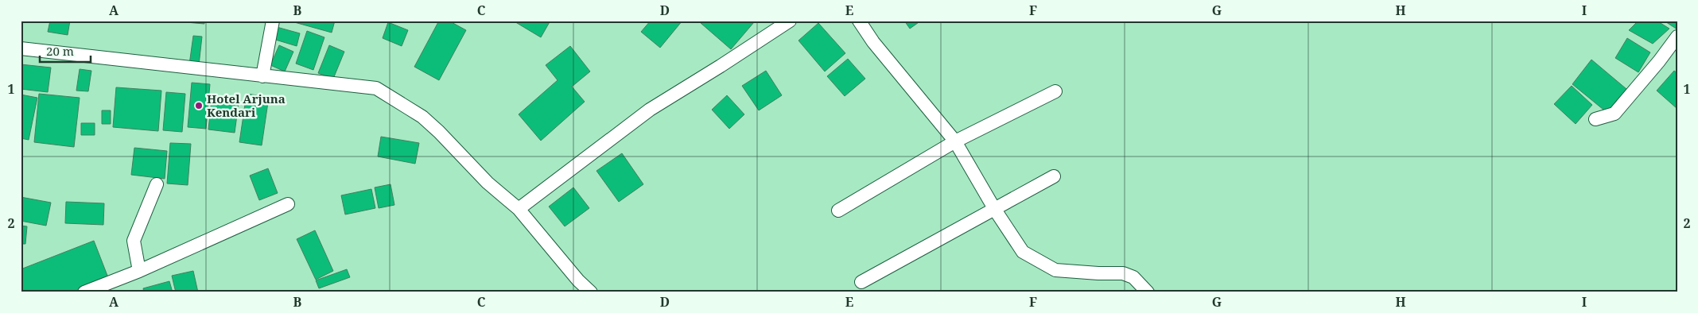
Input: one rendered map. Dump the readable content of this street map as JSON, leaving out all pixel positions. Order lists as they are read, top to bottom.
{
  "places": ["Hotel Arjuna Kendari"],
  "scale_bar": "20 m",
  "grid": {
    "columns": [
      "A",
      "B",
      "C",
      "D",
      "E",
      "F",
      "G",
      "H",
      "I"
    ],
    "rows": ["1", "2"]
  }
}
